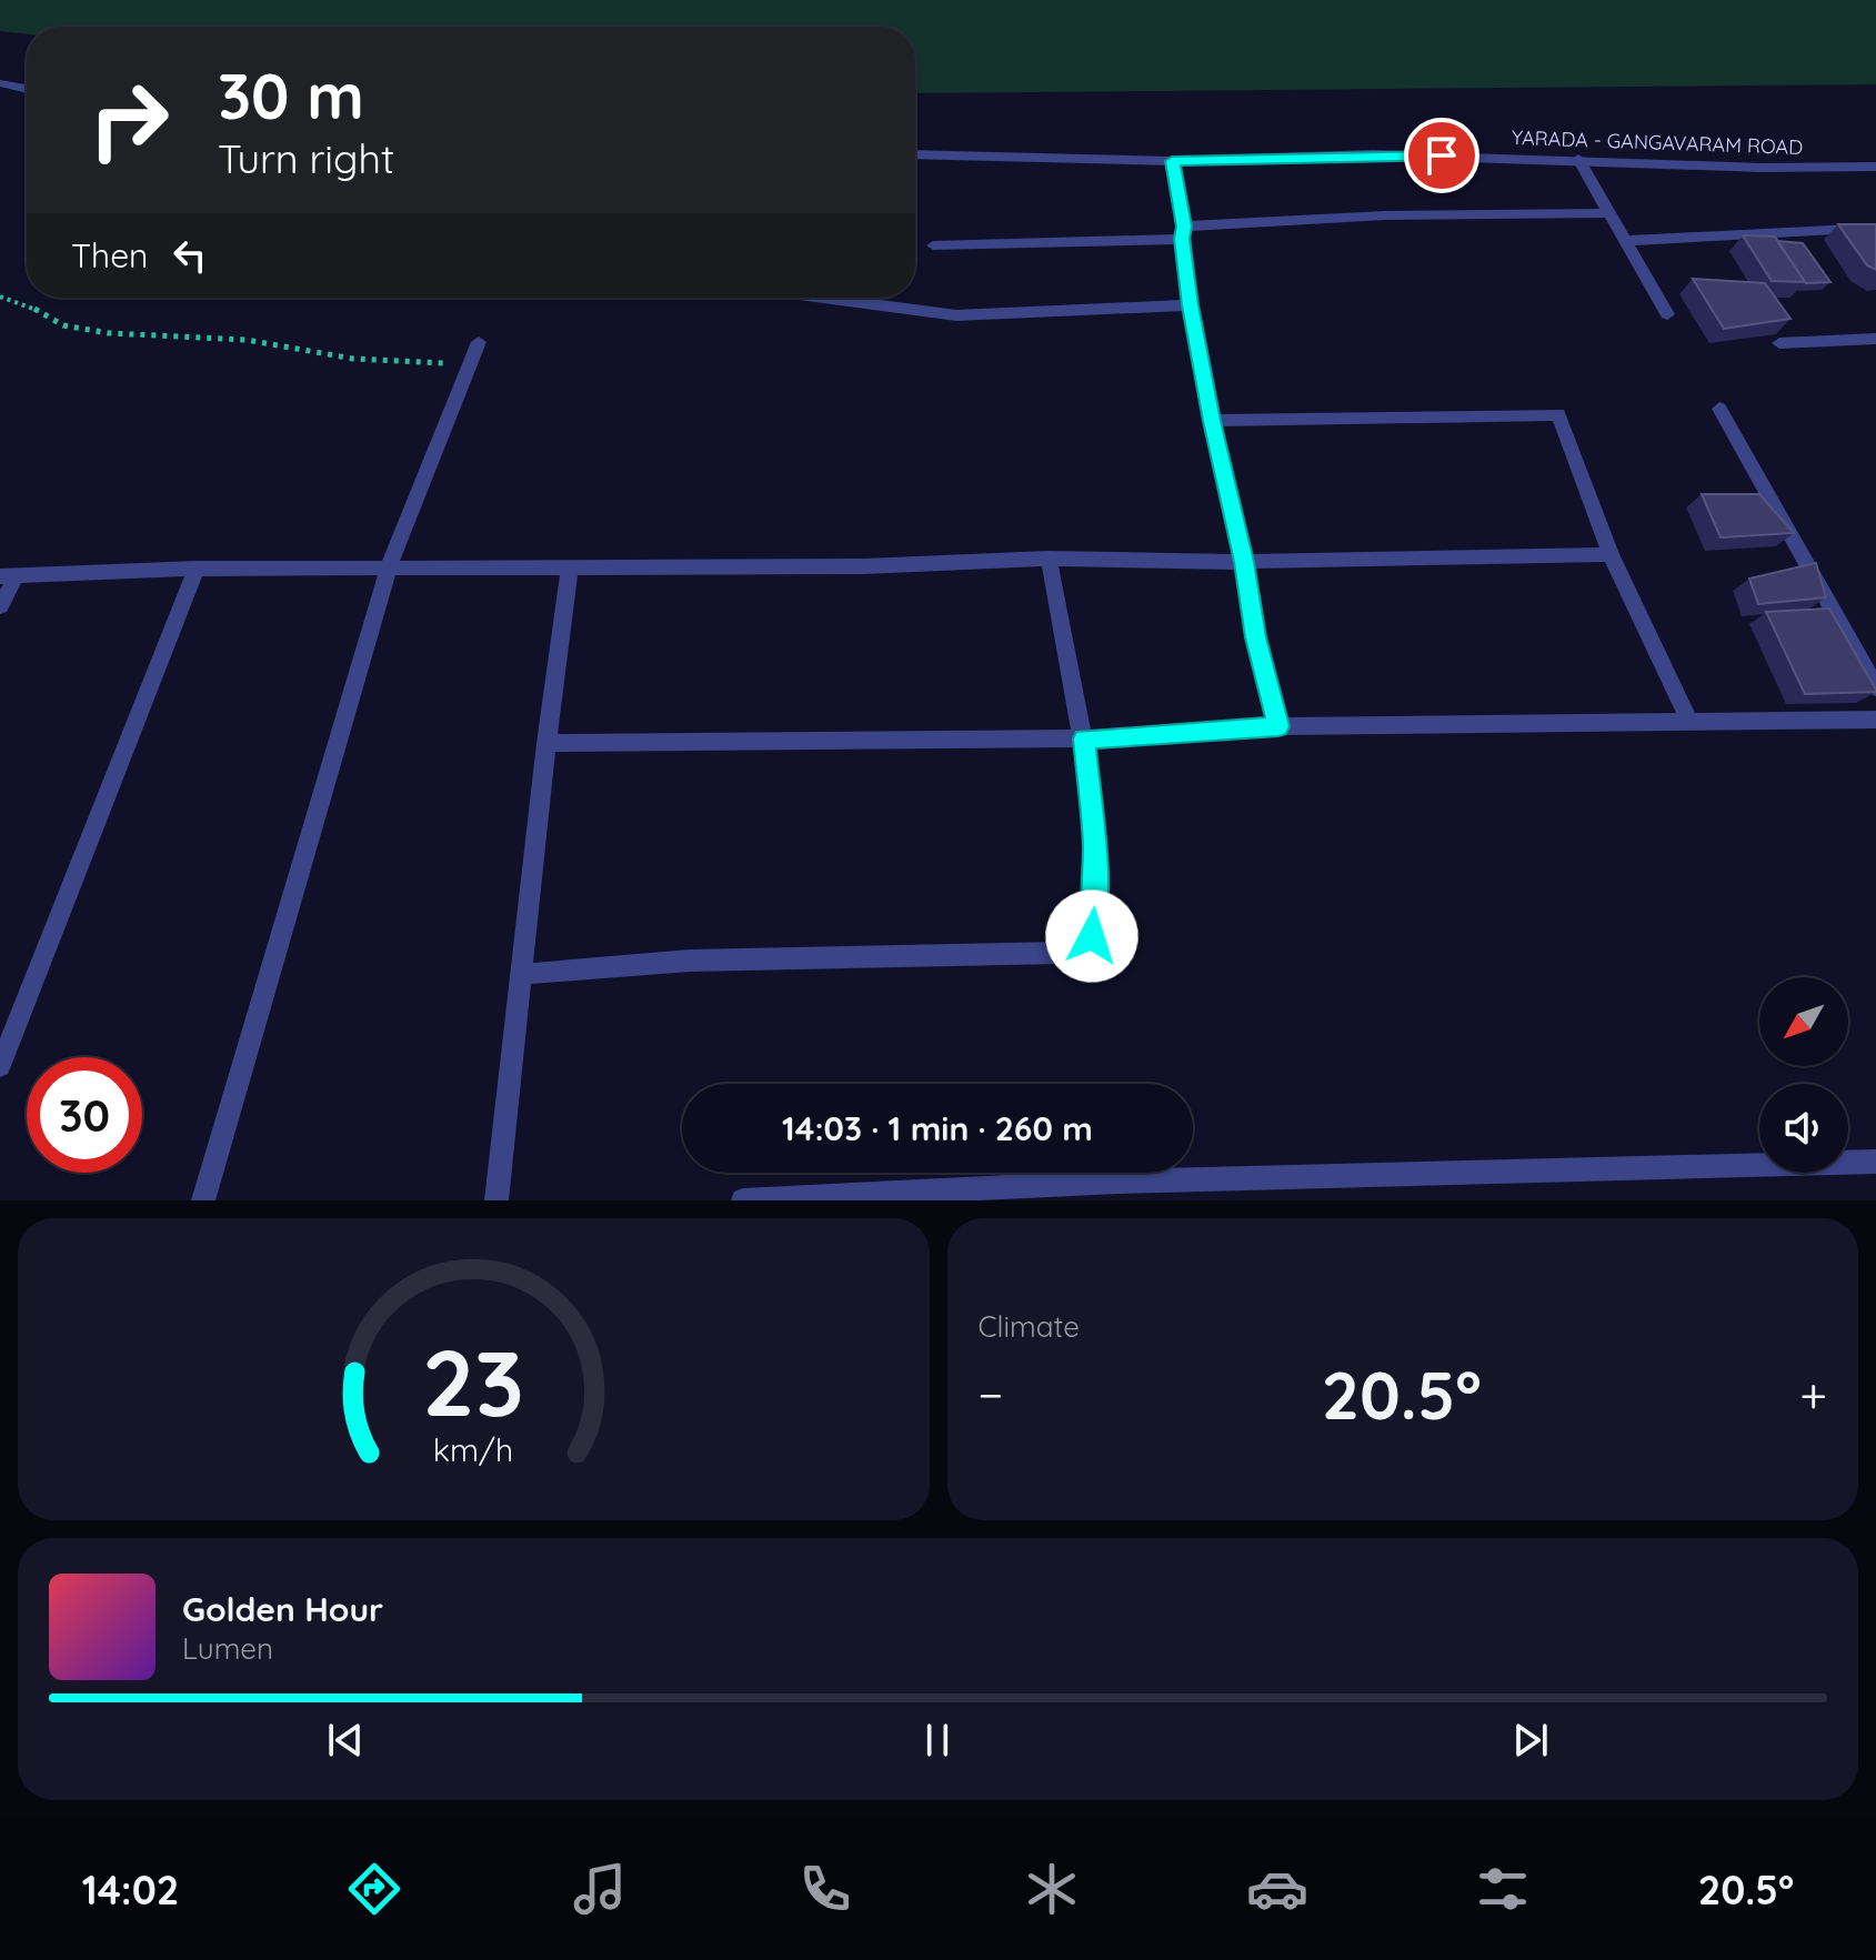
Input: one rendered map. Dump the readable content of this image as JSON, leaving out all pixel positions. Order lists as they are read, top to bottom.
{
  "streets": {
    "street": ["YARADA - GANGAVARAM ROAD"]
  },
  "north": "bottom left",
  "page": {
    "turn": ["30 m", "Turn right"],
    "then": "Then",
    "limit": "30",
    "trip": "14:03 · 1 min · 260 m",
    "tile": "Climate",
    "heat": ["−", "20.5°", "+"],
    "song": ["Golden Hour", "Lumen"],
    "tabs": ["14:02", "20.5°"],
    "gauge": ["23", "km/h"]
  }
}
